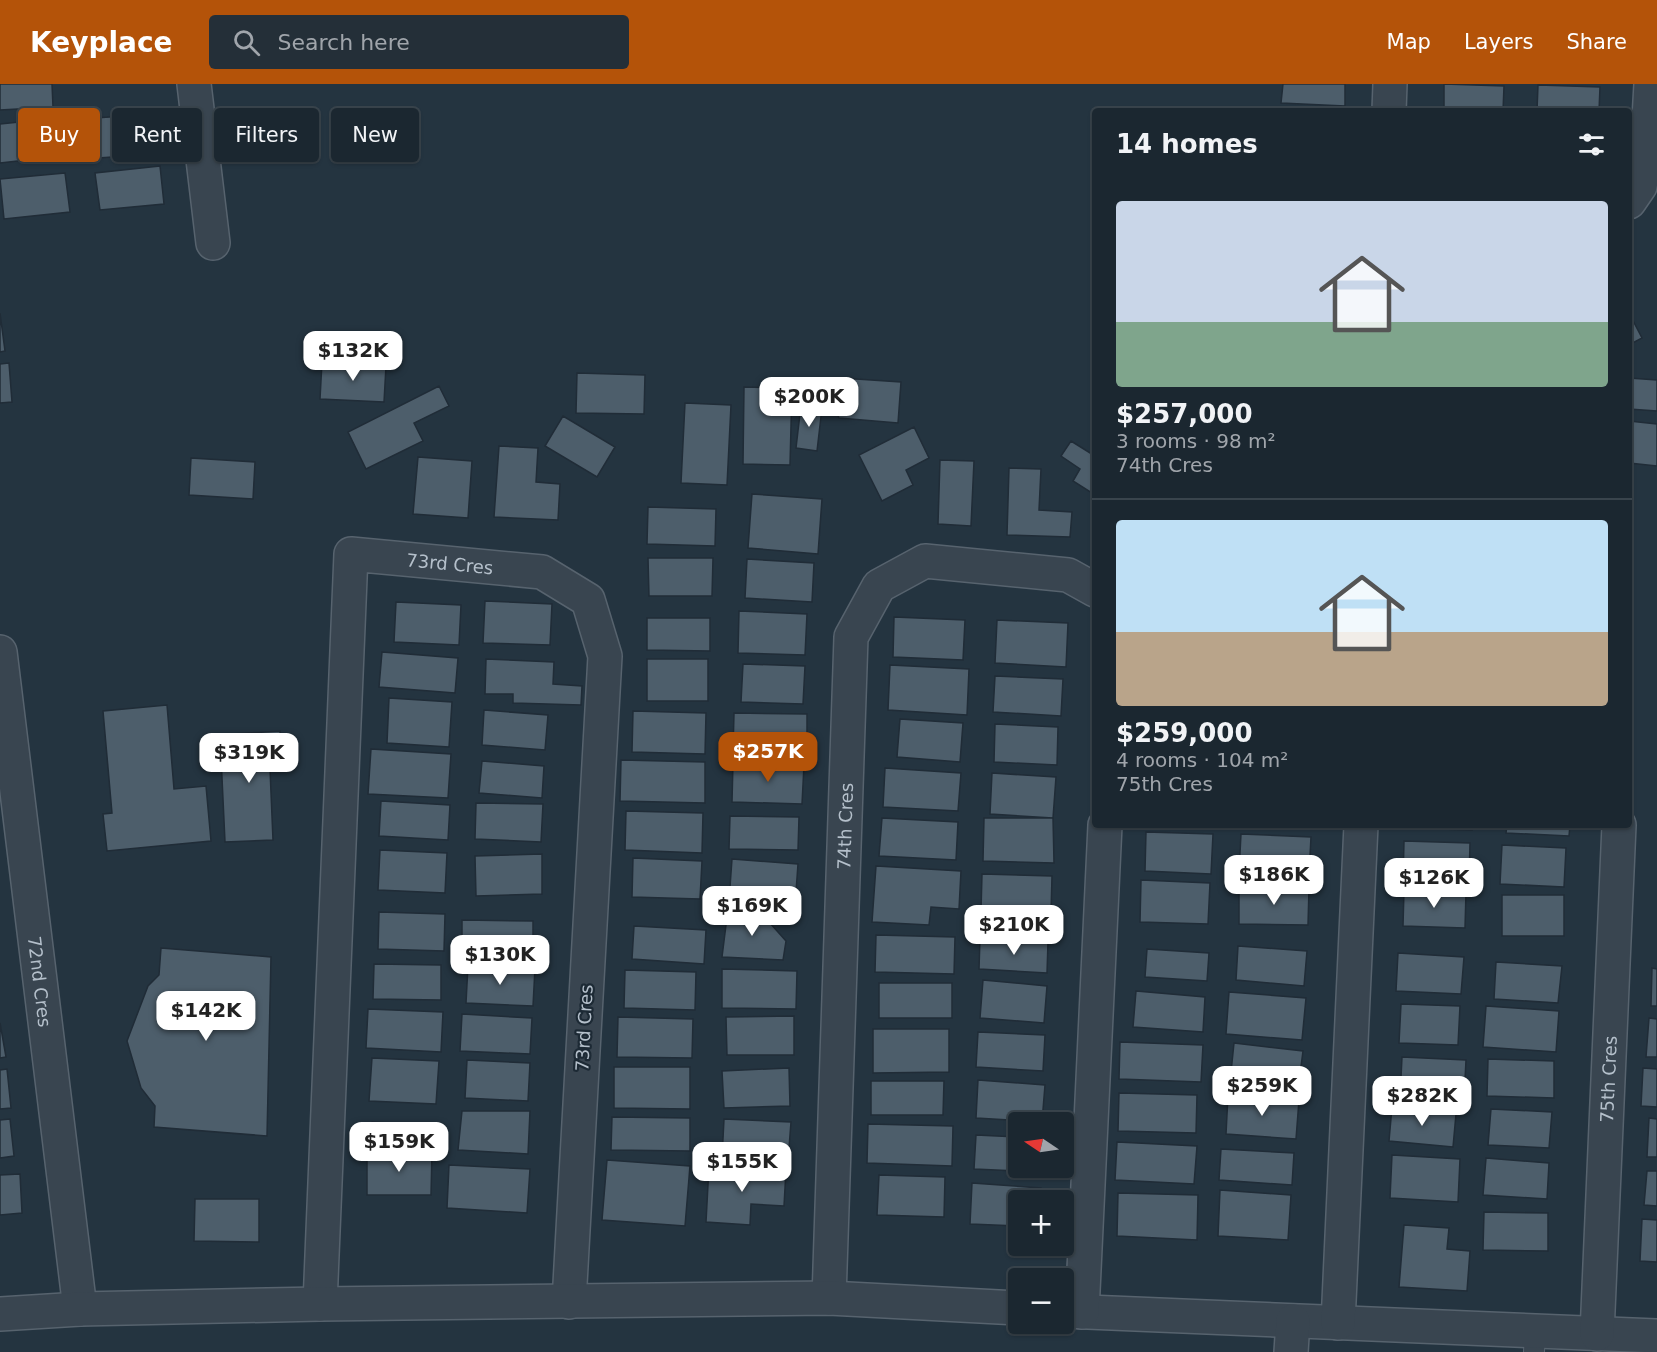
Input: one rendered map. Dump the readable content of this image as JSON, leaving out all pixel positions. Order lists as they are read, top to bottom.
{
  "streets": {
    "street": [
      "73rd Cres",
      "74th Cres",
      "72nd Cres",
      "75th Cres"
    ]
  },
  "north": "left",
  "page": {
    "header": "Keyplace",
    "search": "Search here",
    "nav": ["Map", "Layers", "Share"],
    "chip": [
      "Buy",
      "Rent",
      "Filters",
      "New"
    ],
    "heading": "14 homes",
    "list": [
      {
        "name": "$257,000",
        "note": "3 rooms · 98 m² · 74th Cres"
      },
      {
        "name": "$259,000",
        "note": "4 rooms · 104 m² · 75th Cres"
      }
    ],
    "price": [
      "$132K",
      "$200K",
      "$257K",
      "$319K",
      "$186K",
      "$126K",
      "$169K",
      "$210K",
      "$130K",
      "$142K",
      "$259K",
      "$282K",
      "$159K",
      "$155K"
    ],
    "map_buttons": ["+", "−"]
  }
}
